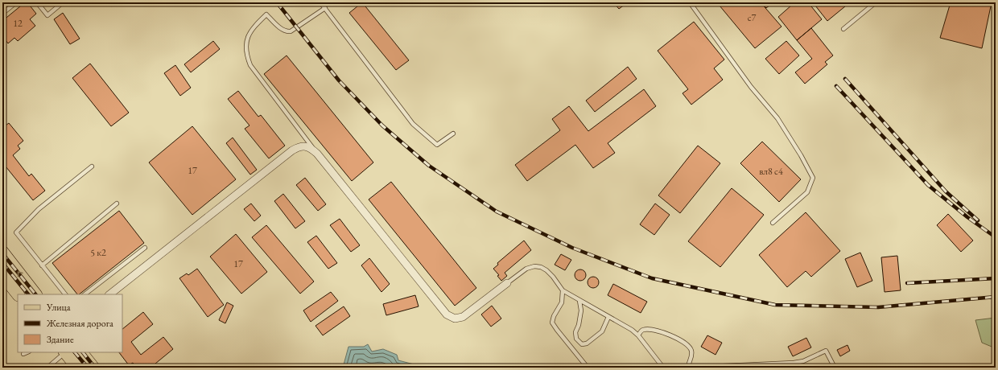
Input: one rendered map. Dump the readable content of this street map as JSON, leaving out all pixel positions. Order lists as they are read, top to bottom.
{
  "house_numbers": [
    "c7",
    "12",
    "17",
    "вл8 с4",
    "5 к2",
    "17"
  ],
  "legend": ["Улица", "Железная дорога", "Здание"]
}
